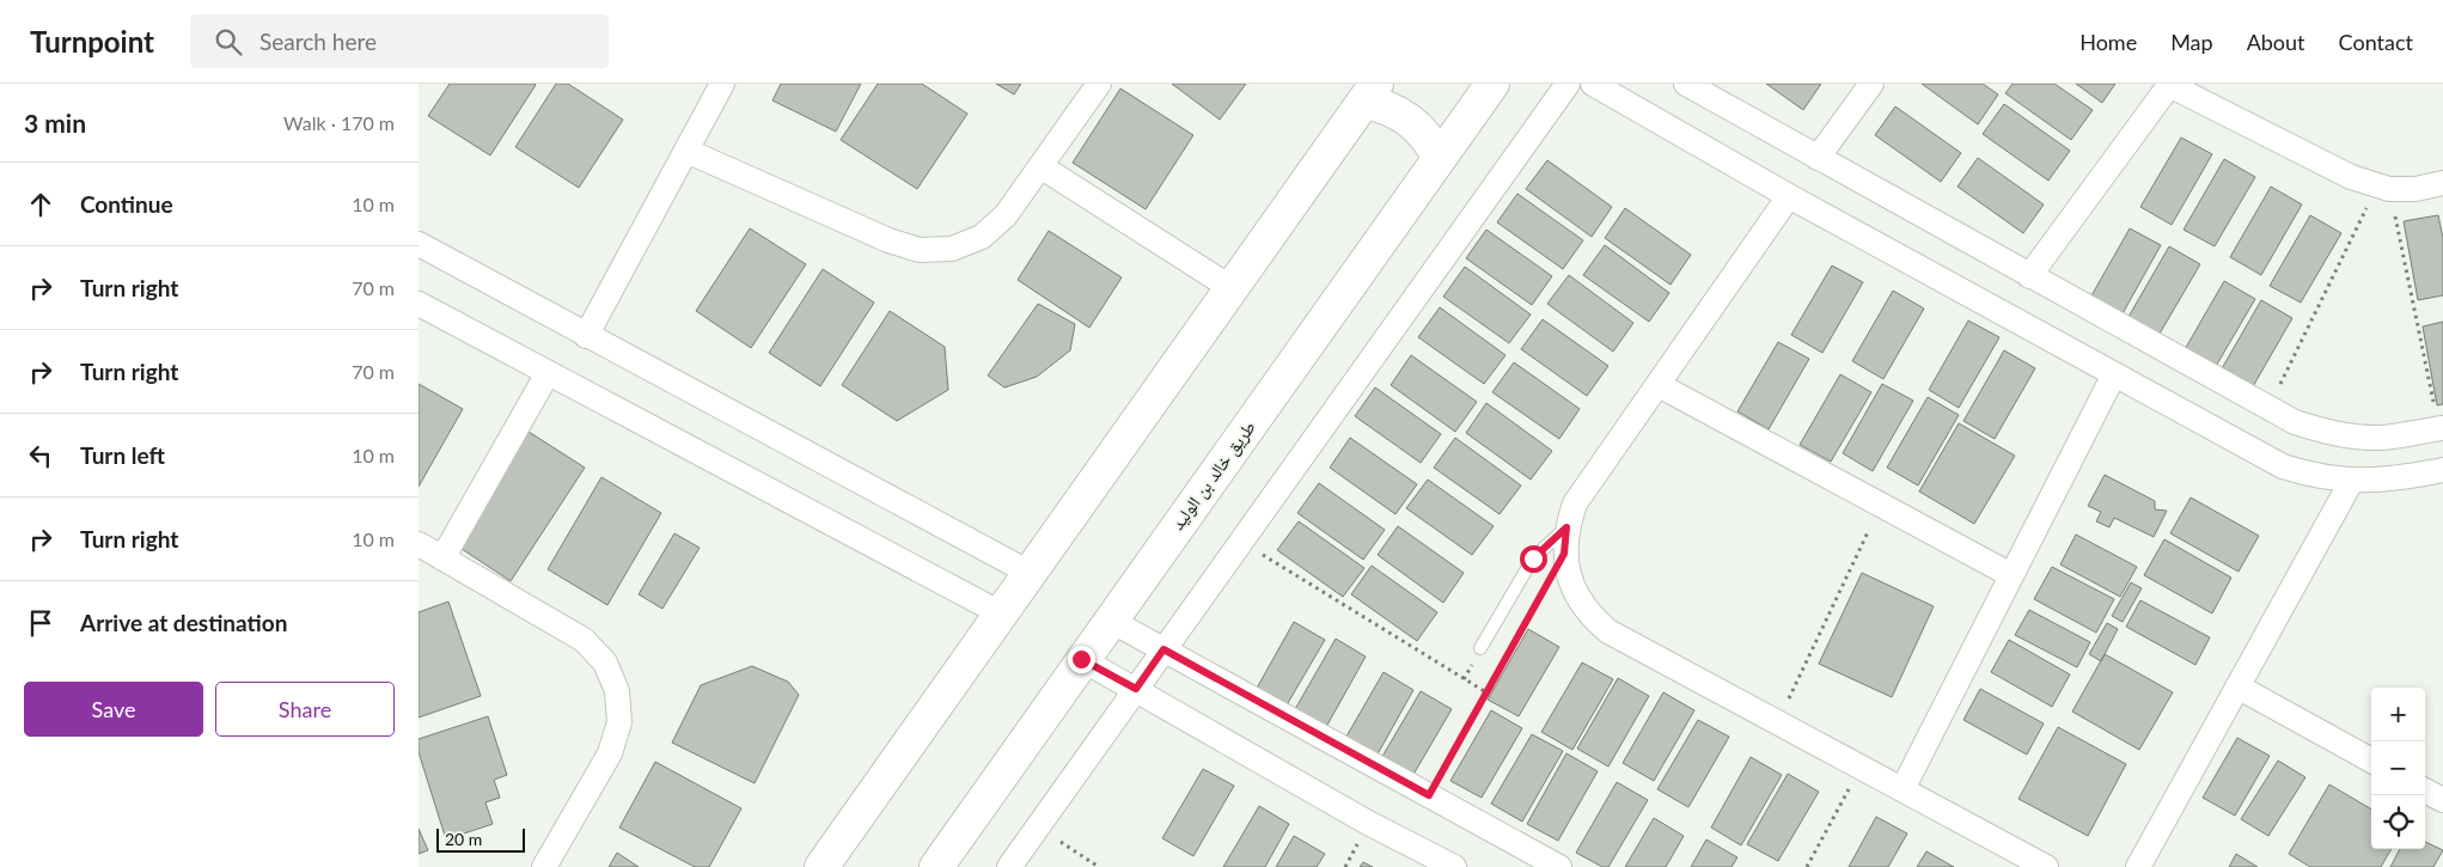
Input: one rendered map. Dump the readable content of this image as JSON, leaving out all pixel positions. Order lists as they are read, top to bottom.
{
  "streets": {
    "street": ["طريق خالد بن الوليد"]
  },
  "scale_bar": "20 m",
  "page": {
    "header": "Turnpoint",
    "search": "Search here",
    "nav": [
      "Home",
      "Map",
      "About",
      "Contact"
    ],
    "heading": ["3 min", "Walk · 170 m"],
    "list": [
      ["Continue", "10 m"],
      ["Turn right", "70 m"],
      ["Turn right", "70 m"],
      ["Turn left", "10 m"],
      ["Turn right", "10 m"],
      "Arrive at destination"
    ],
    "buttons": ["Save", "Share"],
    "map_buttons": ["+", "−"],
    "scale": "20 m"
  }
}
